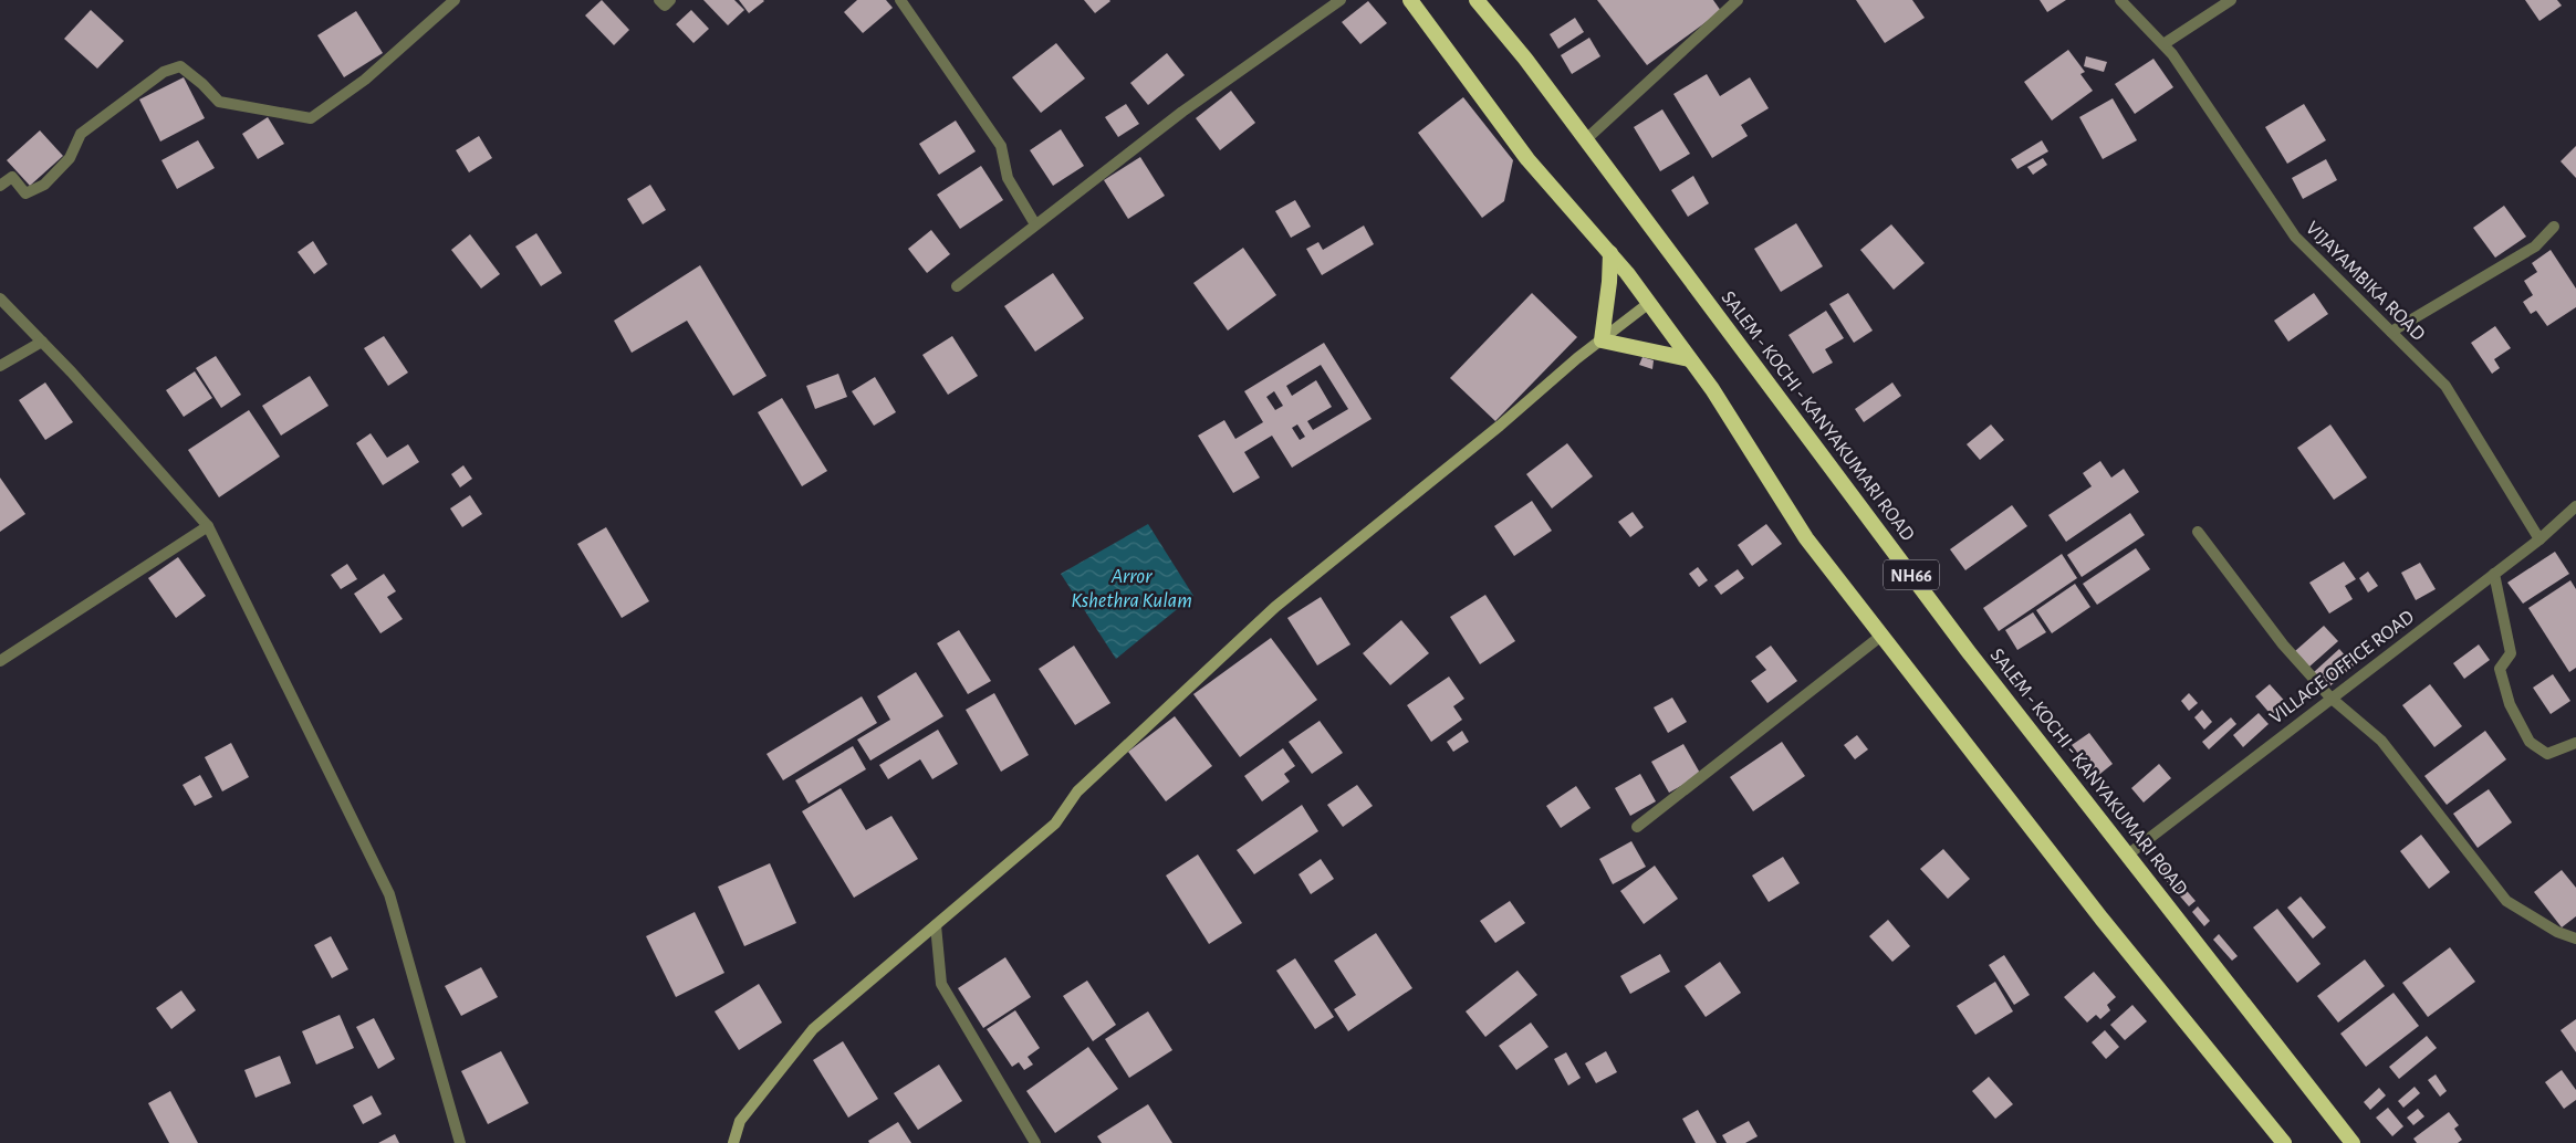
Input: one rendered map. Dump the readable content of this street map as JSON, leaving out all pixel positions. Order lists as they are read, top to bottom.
{
  "streets": {
    "highway": ["SALEM - KOCHI - KANYAKUMARI ROAD", "NH66"],
    "street": ["VIJAYAMBIKA ROAD", "VILLAGE OFFICE ROAD"]
  },
  "crossings": [
    ["VIJAYAMBIKA ROAD", "VILLAGE OFFICE ROAD"],
    ["SALEM - KOCHI - KANYAKUMARI ROAD", "VILLAGE OFFICE ROAD"]
  ],
  "water": ["Arror Kshethra Kulam"]
}
